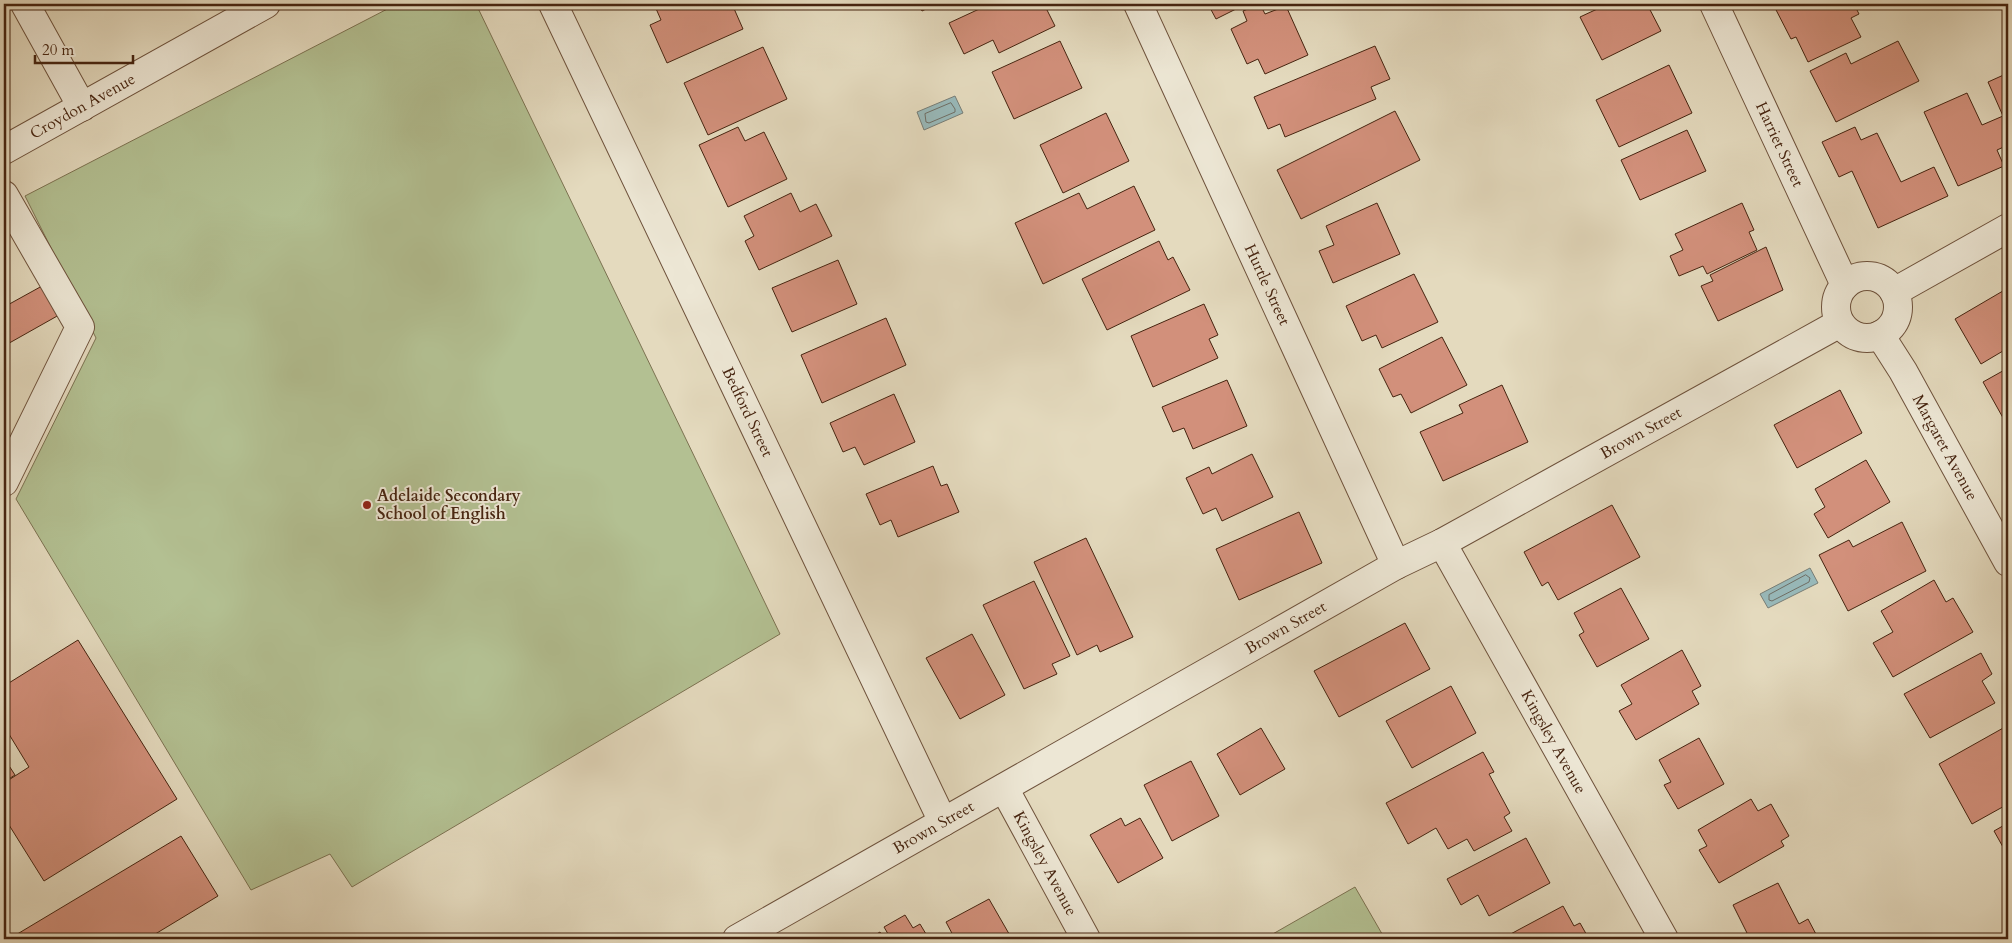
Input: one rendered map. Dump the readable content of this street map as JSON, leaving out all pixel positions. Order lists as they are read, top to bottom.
{
  "streets": {
    "street": [
      "Croydon Avenue",
      "Harriet Street",
      "Hurtle Street",
      "Bedford Street",
      "Brown Street",
      "Margaret Avenue",
      "Kingsley Avenue"
    ]
  },
  "crossings": [
    ["Harriet Street", "Brown Street"],
    ["Harriet Street", "Margaret Avenue"],
    ["Hurtle Street", "Brown Street"],
    ["Bedford Street", "Brown Street"],
    ["Brown Street", "Margaret Avenue"],
    ["Brown Street", "Kingsley Avenue"]
  ],
  "places": ["Adelaide Secondary School of English"],
  "scale_bar": "20 m"
}
